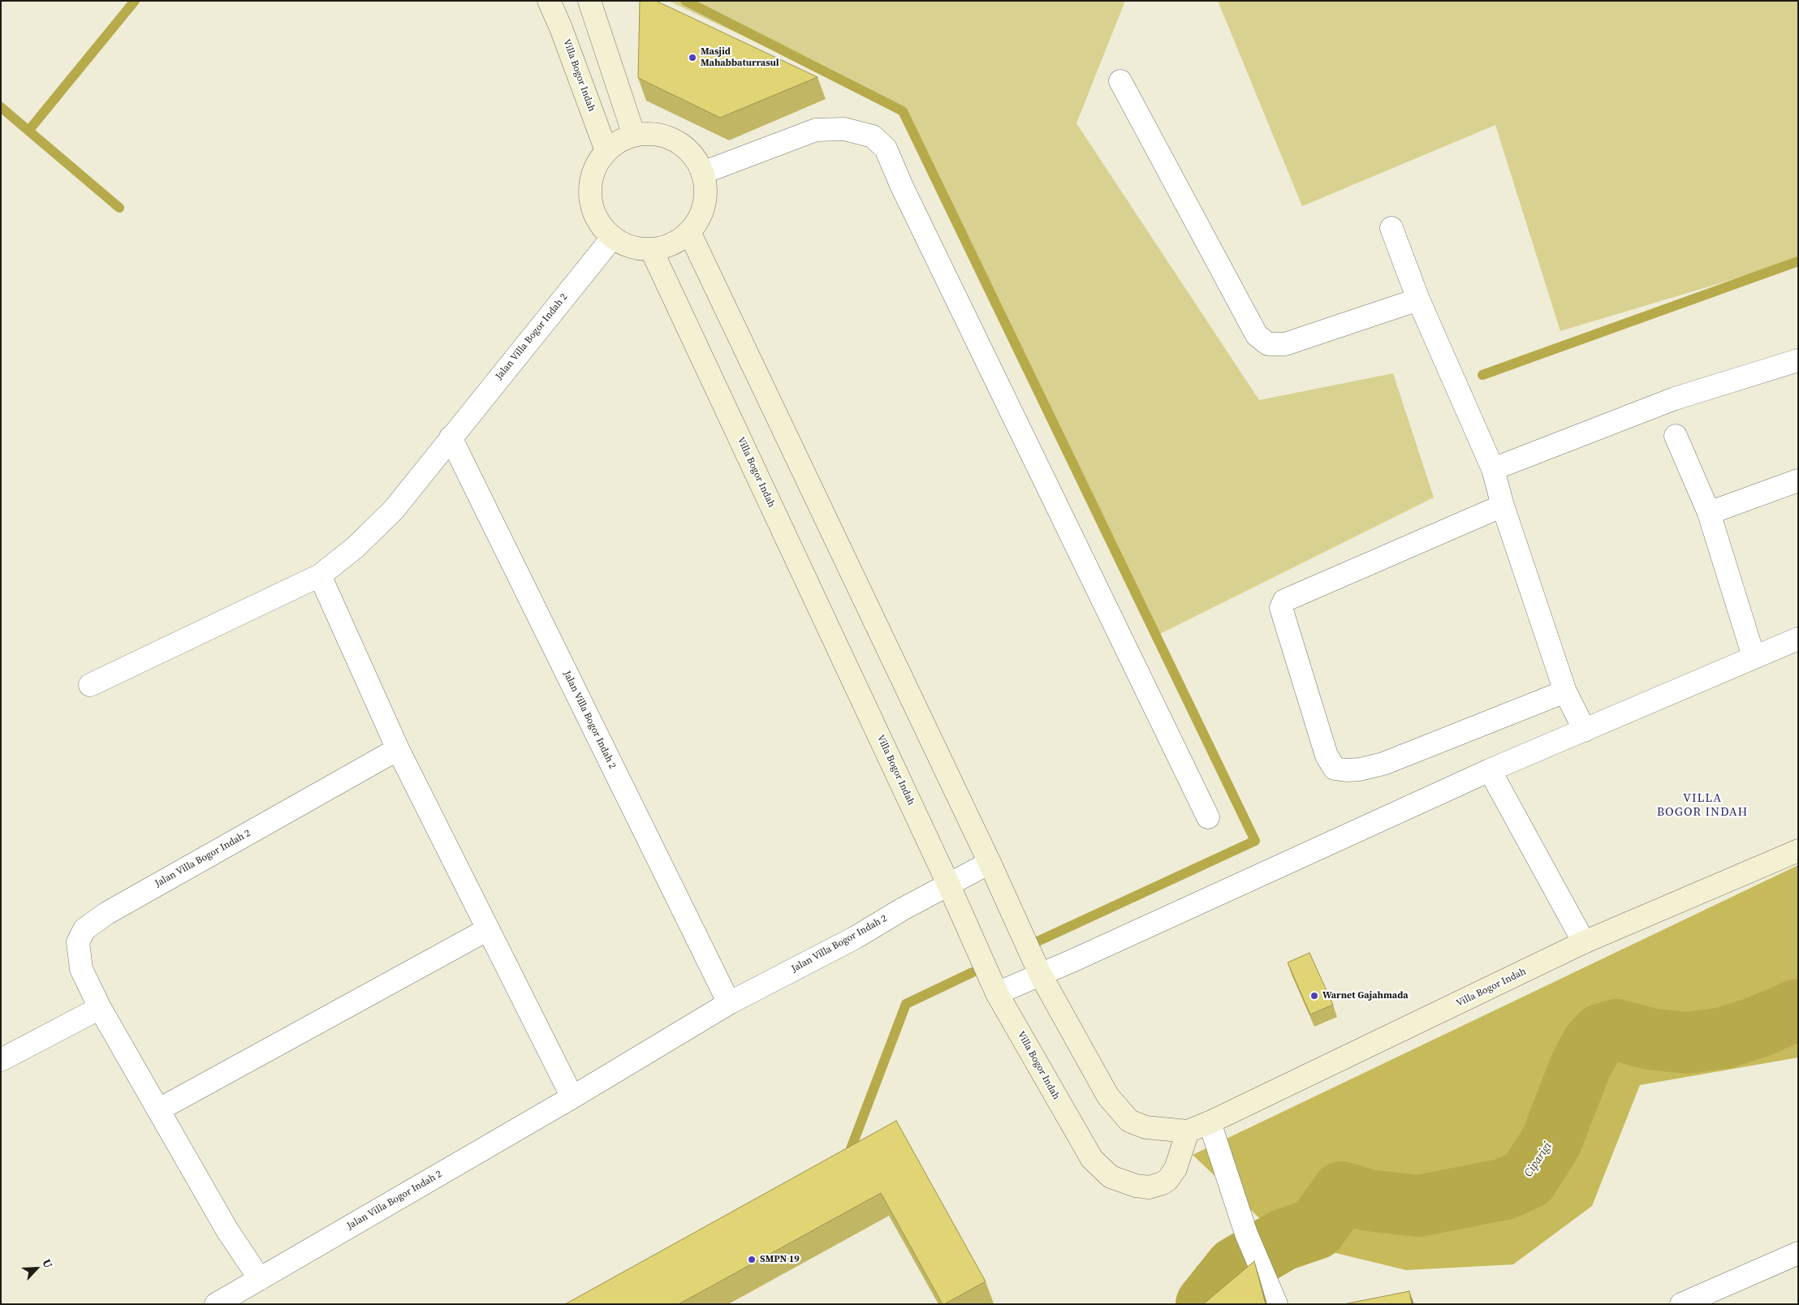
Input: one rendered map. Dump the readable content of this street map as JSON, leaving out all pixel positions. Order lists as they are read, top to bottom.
{
  "streets": {
    "street": ["Villa Bogor Indah", "Jalan Villa Bogor Indah 2"]
  },
  "crossings": [
    ["Villa Bogor Indah", "Jalan Villa Bogor Indah 2"]
  ],
  "districts": ["VILLA BOGOR INDAH"],
  "water": ["Ciparigi"],
  "places": ["Masjid Mahabbaturrasul", "Warnet Gajahmada", "SMPN 19"],
  "north": "top right"
}
